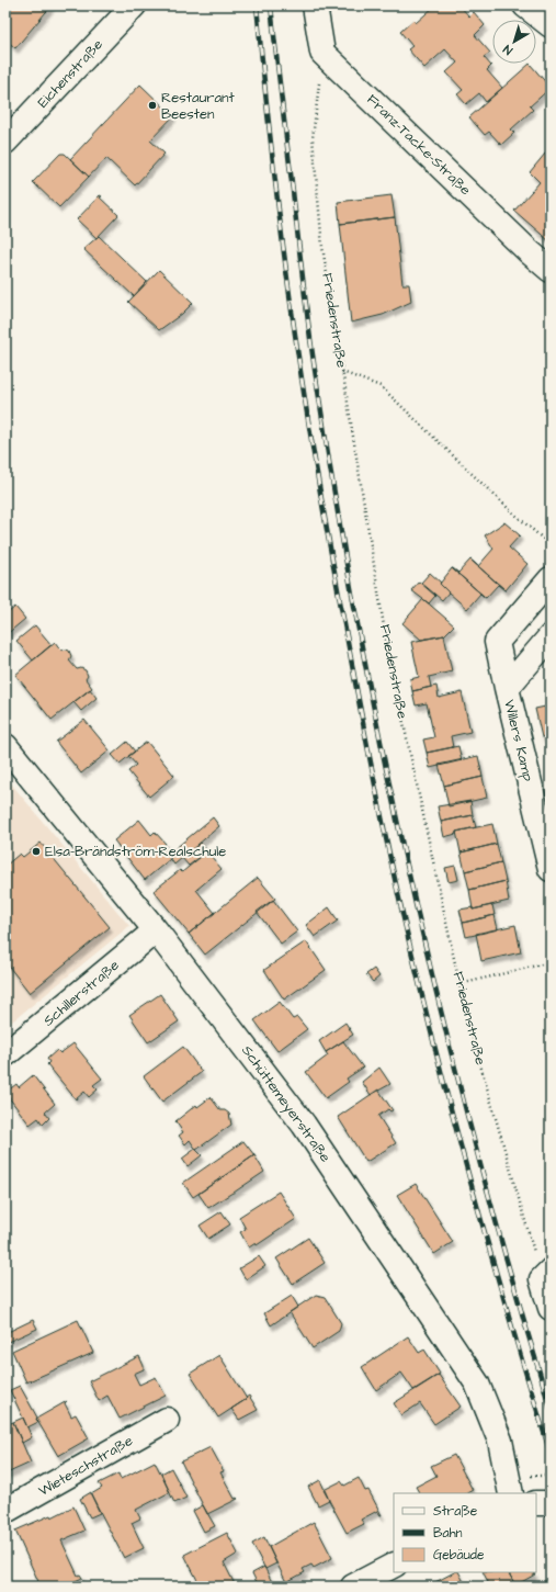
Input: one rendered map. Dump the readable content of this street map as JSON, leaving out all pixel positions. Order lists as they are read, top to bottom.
{
  "streets": {
    "street": [
      "Eichenstraße",
      "Franz-Tacke-Straße",
      "Willers Kamp",
      "Schillerstraße",
      "Schüttemeyerstraße",
      "Wieteschstraße"
    ],
    "path": ["Friedenstraße"]
  },
  "crossings": [
    ["Franz-Tacke-Straße", "Friedenstraße"],
    ["Schillerstraße", "Schüttemeyerstraße"]
  ],
  "places": ["Restaurant Beesten", "Elsa-Brändström-Realschule"],
  "legend": ["Straße", "Bahn", "Gebäude"],
  "north": "bottom left"
}
